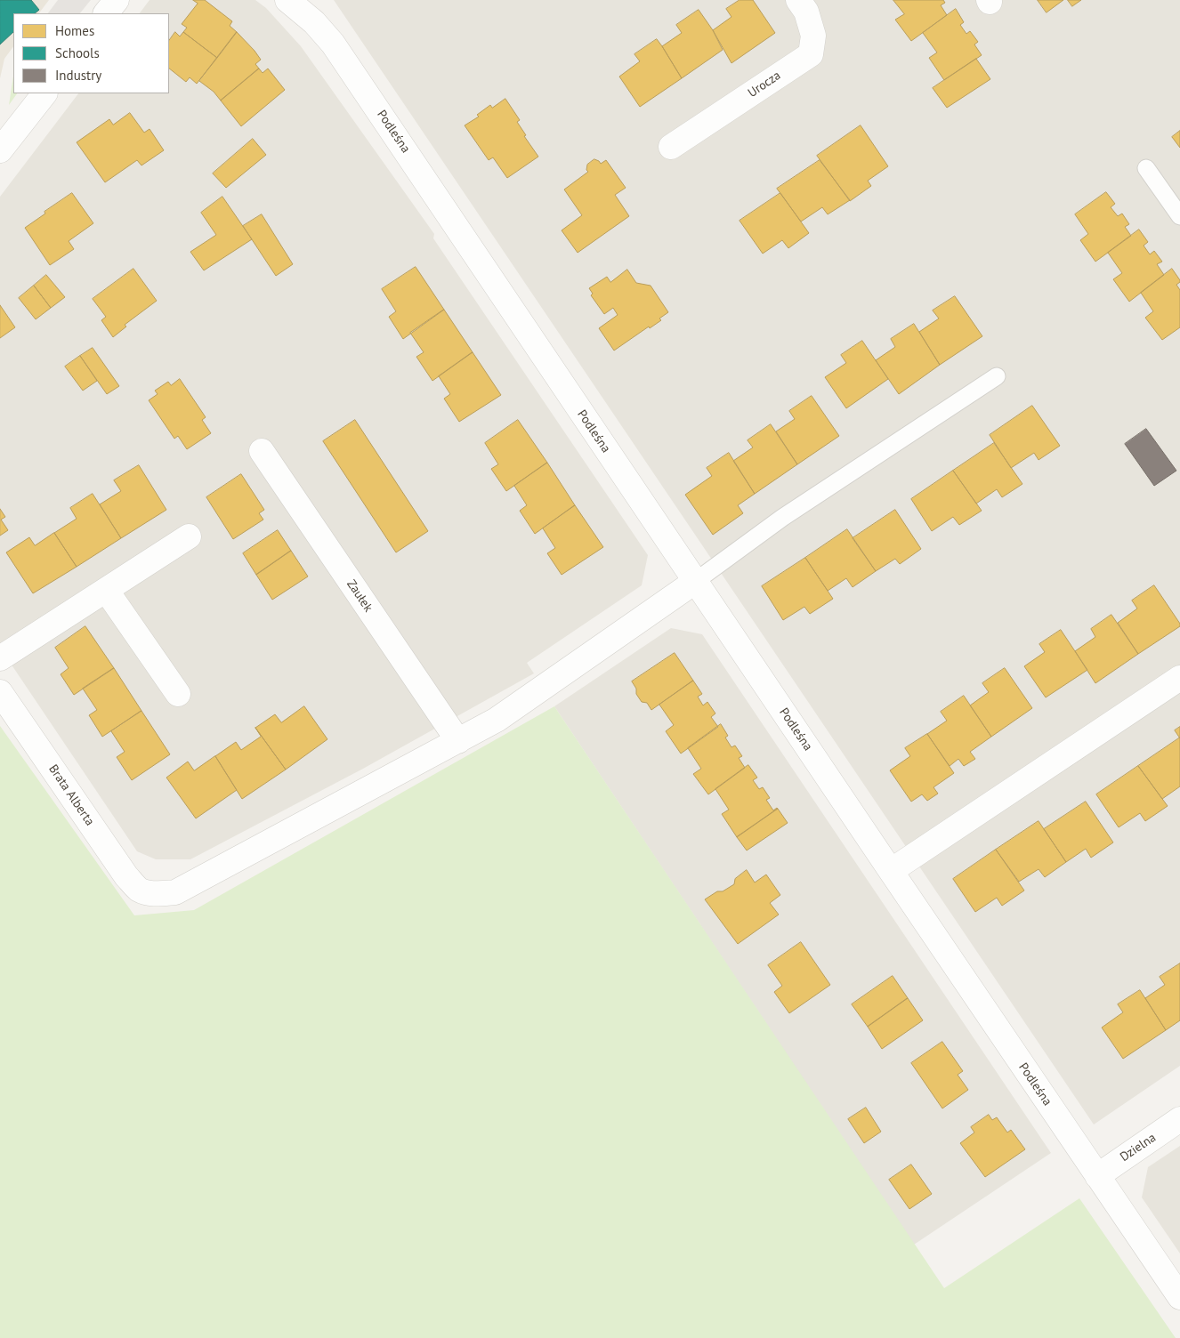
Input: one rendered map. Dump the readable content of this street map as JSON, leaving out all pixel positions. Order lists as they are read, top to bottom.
{
  "streets": {
    "street": [
      "Urocza",
      "Podleśna",
      "Zaułek",
      "Brata Alberta",
      "Dzielna"
    ]
  },
  "crossings": [
    ["Podleśna", "Dzielna"],
    ["Zaułek", "Brata Alberta"]
  ],
  "legend": ["Homes", "Schools", "Industry"]
}
